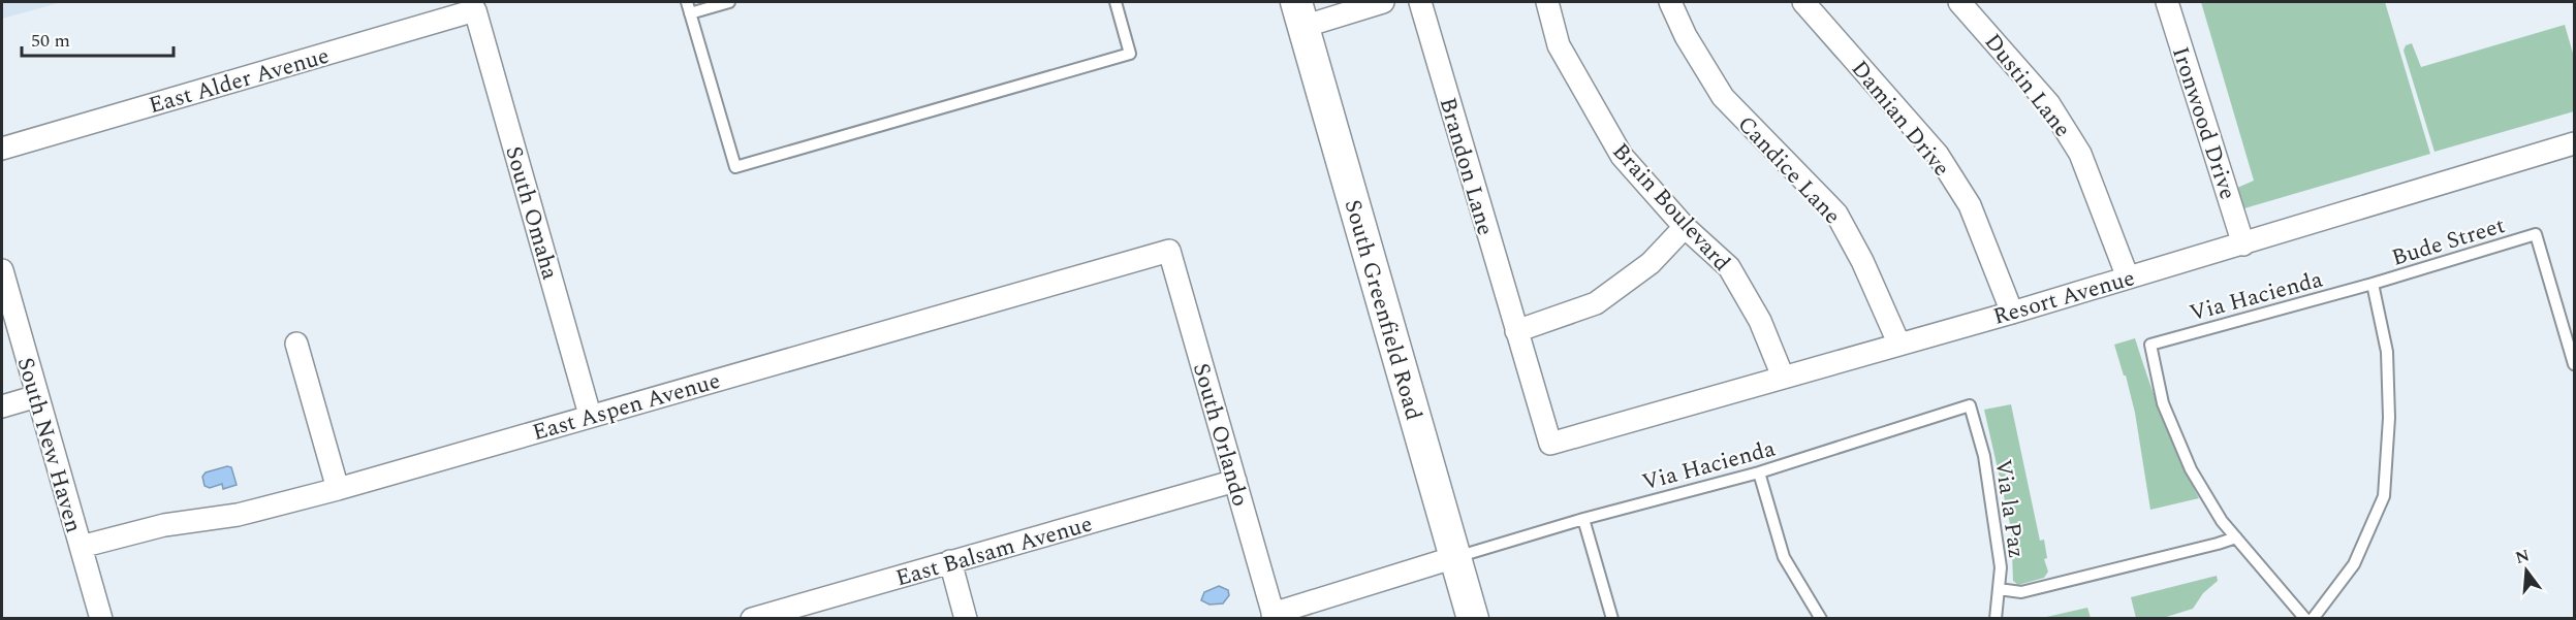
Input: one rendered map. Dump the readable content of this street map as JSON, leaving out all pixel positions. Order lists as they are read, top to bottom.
{
  "streets": {
    "main road": ["South Greenfield Road"],
    "street": [
      "East Alder Avenue",
      "Dustin Lane",
      "Damian Drive",
      "Ironwood Drive",
      "Brandon Lane",
      "Candice Lane",
      "Brain Boulevard",
      "South Omaha",
      "Resort Avenue",
      "East Aspen Avenue",
      "South Orlando",
      "South New Haven",
      "East Balsam Avenue"
    ],
    "lane": ["Bude Street", "Via Hacienda", "Via la Paz"]
  },
  "crossings": [
    ["East Alder Avenue", "South Omaha"],
    ["Dustin Lane", "Resort Avenue"],
    ["Damian Drive", "Resort Avenue"],
    ["Ironwood Drive", "Resort Avenue"],
    ["Brandon Lane", "Resort Avenue"],
    ["Candice Lane", "Resort Avenue"],
    ["Brain Boulevard", "Resort Avenue"],
    ["South Omaha", "East Aspen Avenue"],
    ["Bude Street", "Via Hacienda"],
    ["Via Hacienda", "South Greenfield Road"],
    ["Via Hacienda", "Via la Paz"],
    ["East Aspen Avenue", "South Orlando"],
    ["East Aspen Avenue", "South New Haven"],
    ["South Orlando", "East Balsam Avenue"]
  ],
  "scale_bar": "50 m",
  "north": "top"
}
